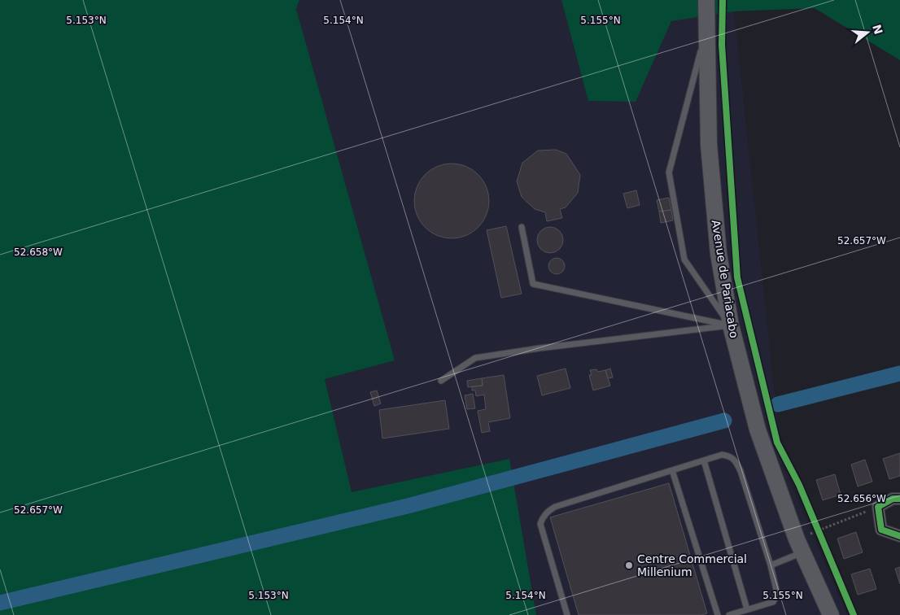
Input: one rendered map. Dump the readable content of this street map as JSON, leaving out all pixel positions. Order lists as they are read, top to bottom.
{
  "streets": {
    "main road": ["Avenue de Pariacabo"]
  },
  "places": ["Centre Commercial Millenium"],
  "north": "right",
  "coordinates": [
    "5.153°N",
    "5.154°N",
    "5.155°N",
    "52.657°W",
    "52.658°W",
    "52.656°W"
  ]
}
